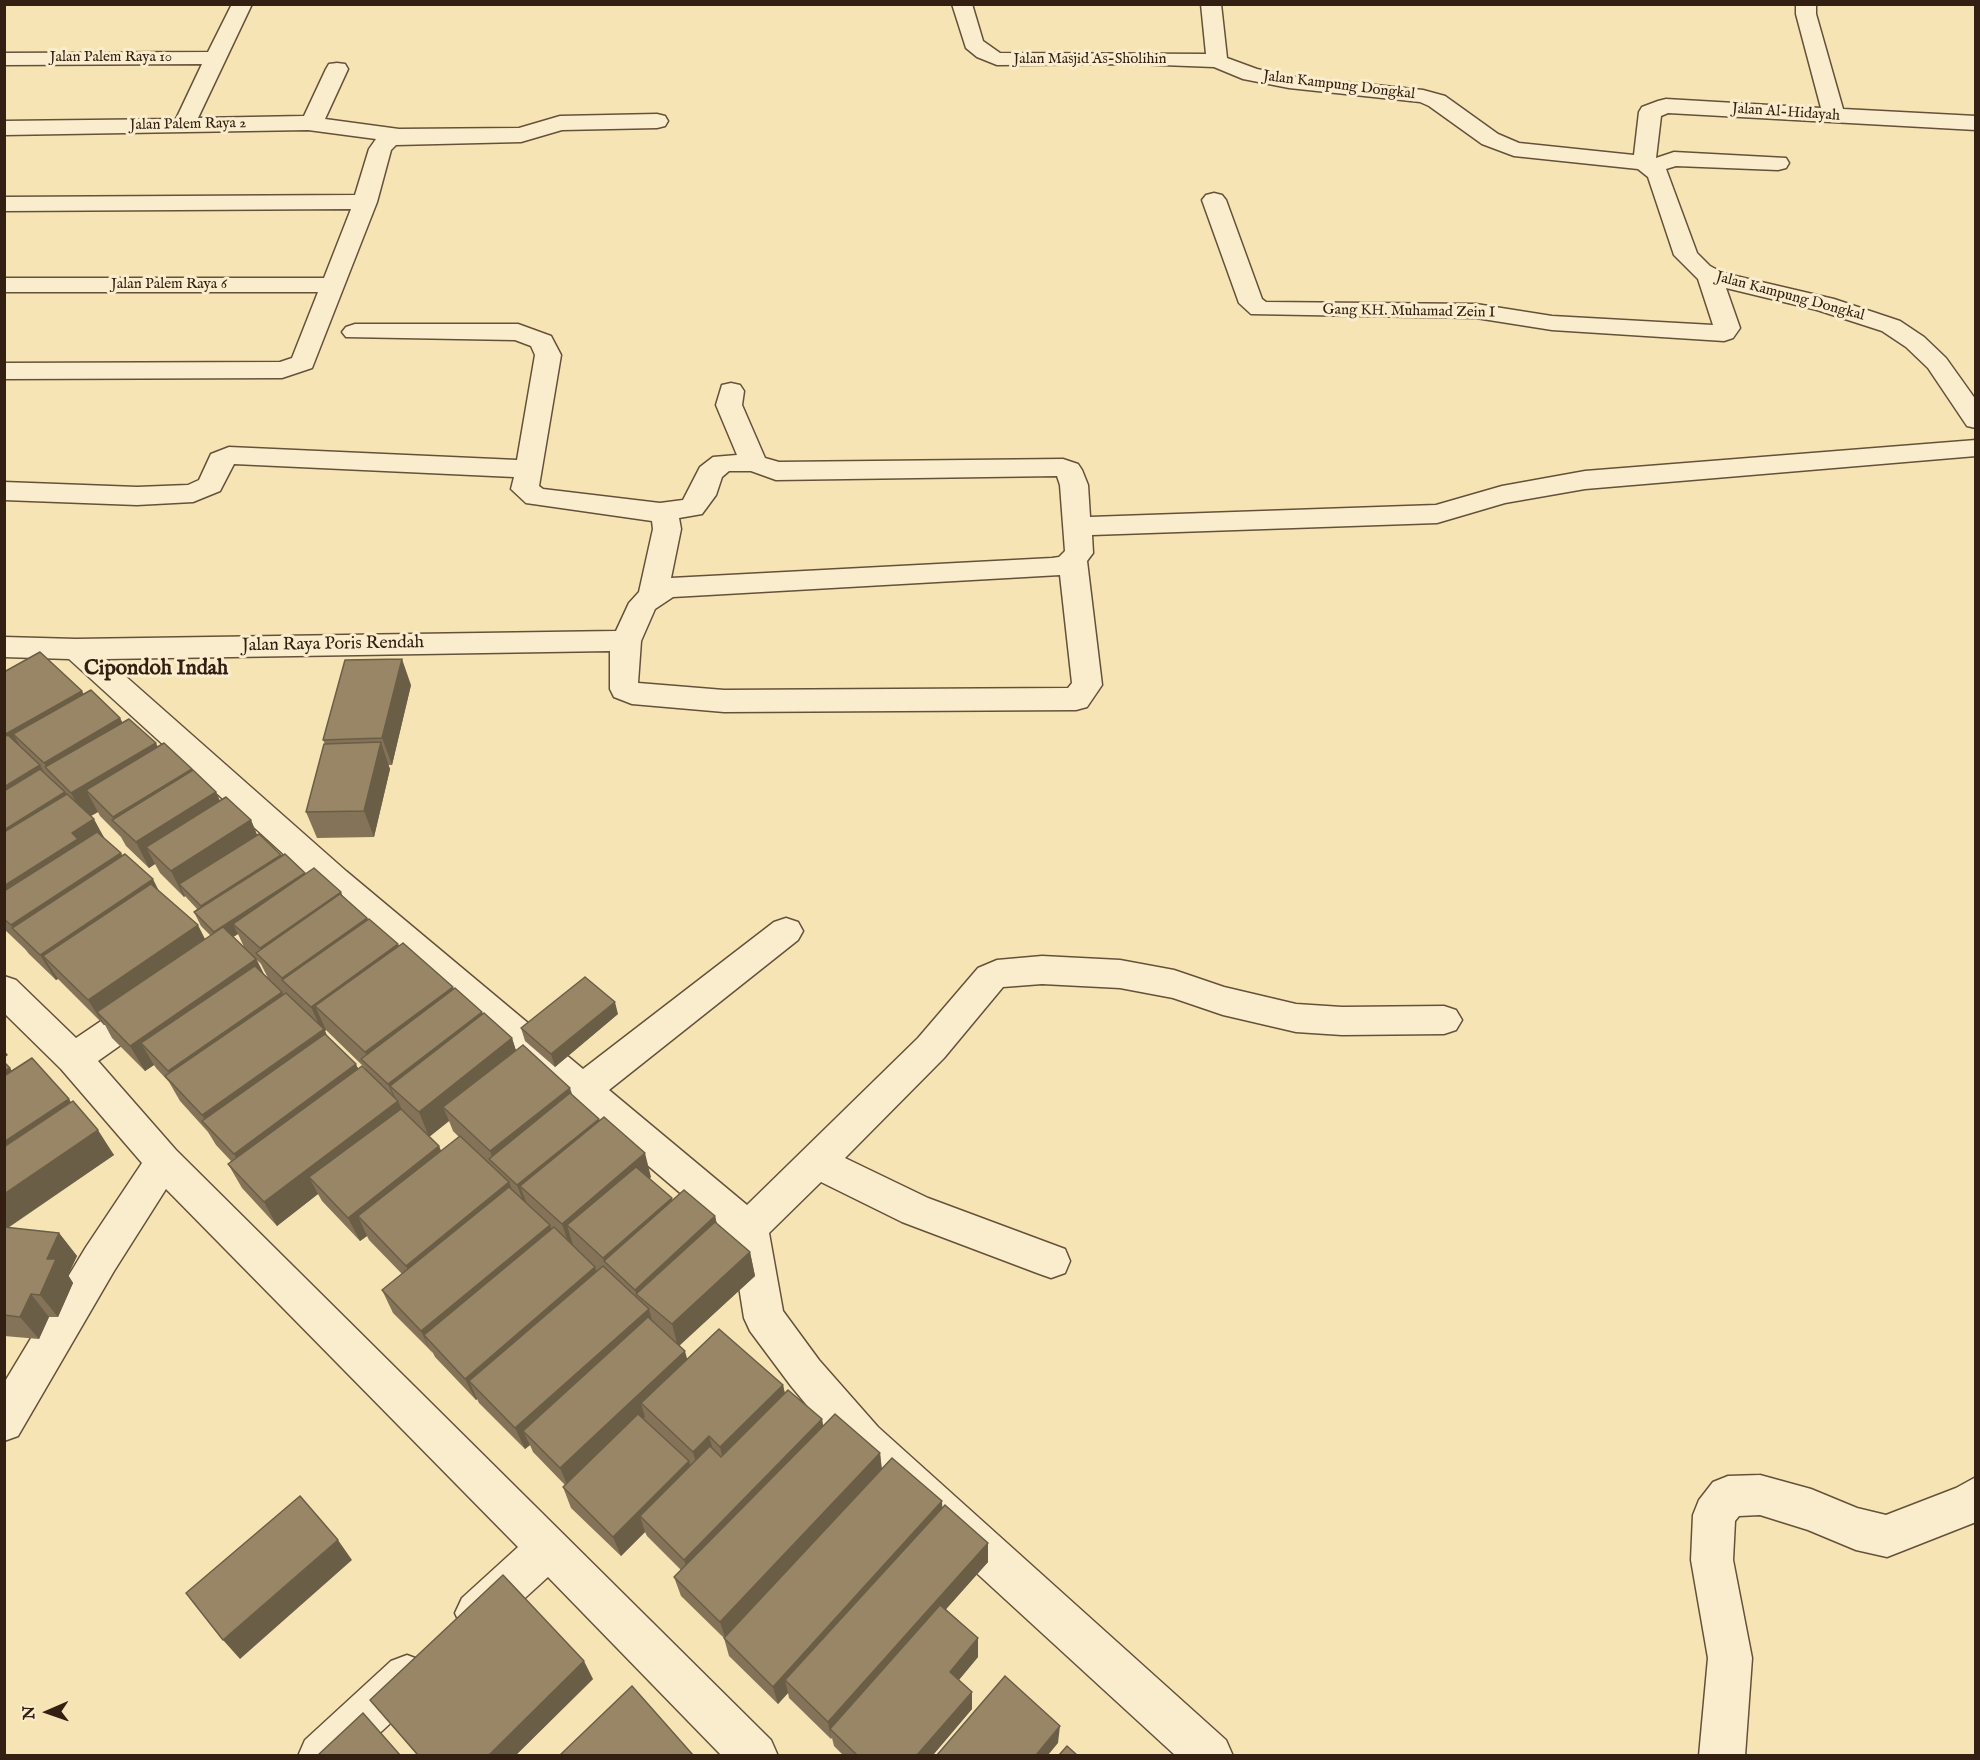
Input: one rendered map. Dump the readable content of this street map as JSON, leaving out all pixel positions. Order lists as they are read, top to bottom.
{
  "streets": {
    "street": [
      "Jalan Palem Raya 10",
      "Jalan Masjid As-Sholihin",
      "Jalan Kampung Dongkal",
      "Jalan Al-Hidayah",
      "Jalan Palem Raya 2",
      "Jalan Palem Raya 6",
      "Gang KH. Muhamad Zein I",
      "Jalan Raya Poris Rendah"
    ]
  },
  "crossings": [
    ["Jalan Masjid As-Sholihin", "Jalan Kampung Dongkal"],
    ["Jalan Kampung Dongkal", "Jalan Al-Hidayah"],
    ["Jalan Kampung Dongkal", "Gang KH. Muhamad Zein I"]
  ],
  "districts": ["Cipondoh Indah"],
  "north": "left"
}
